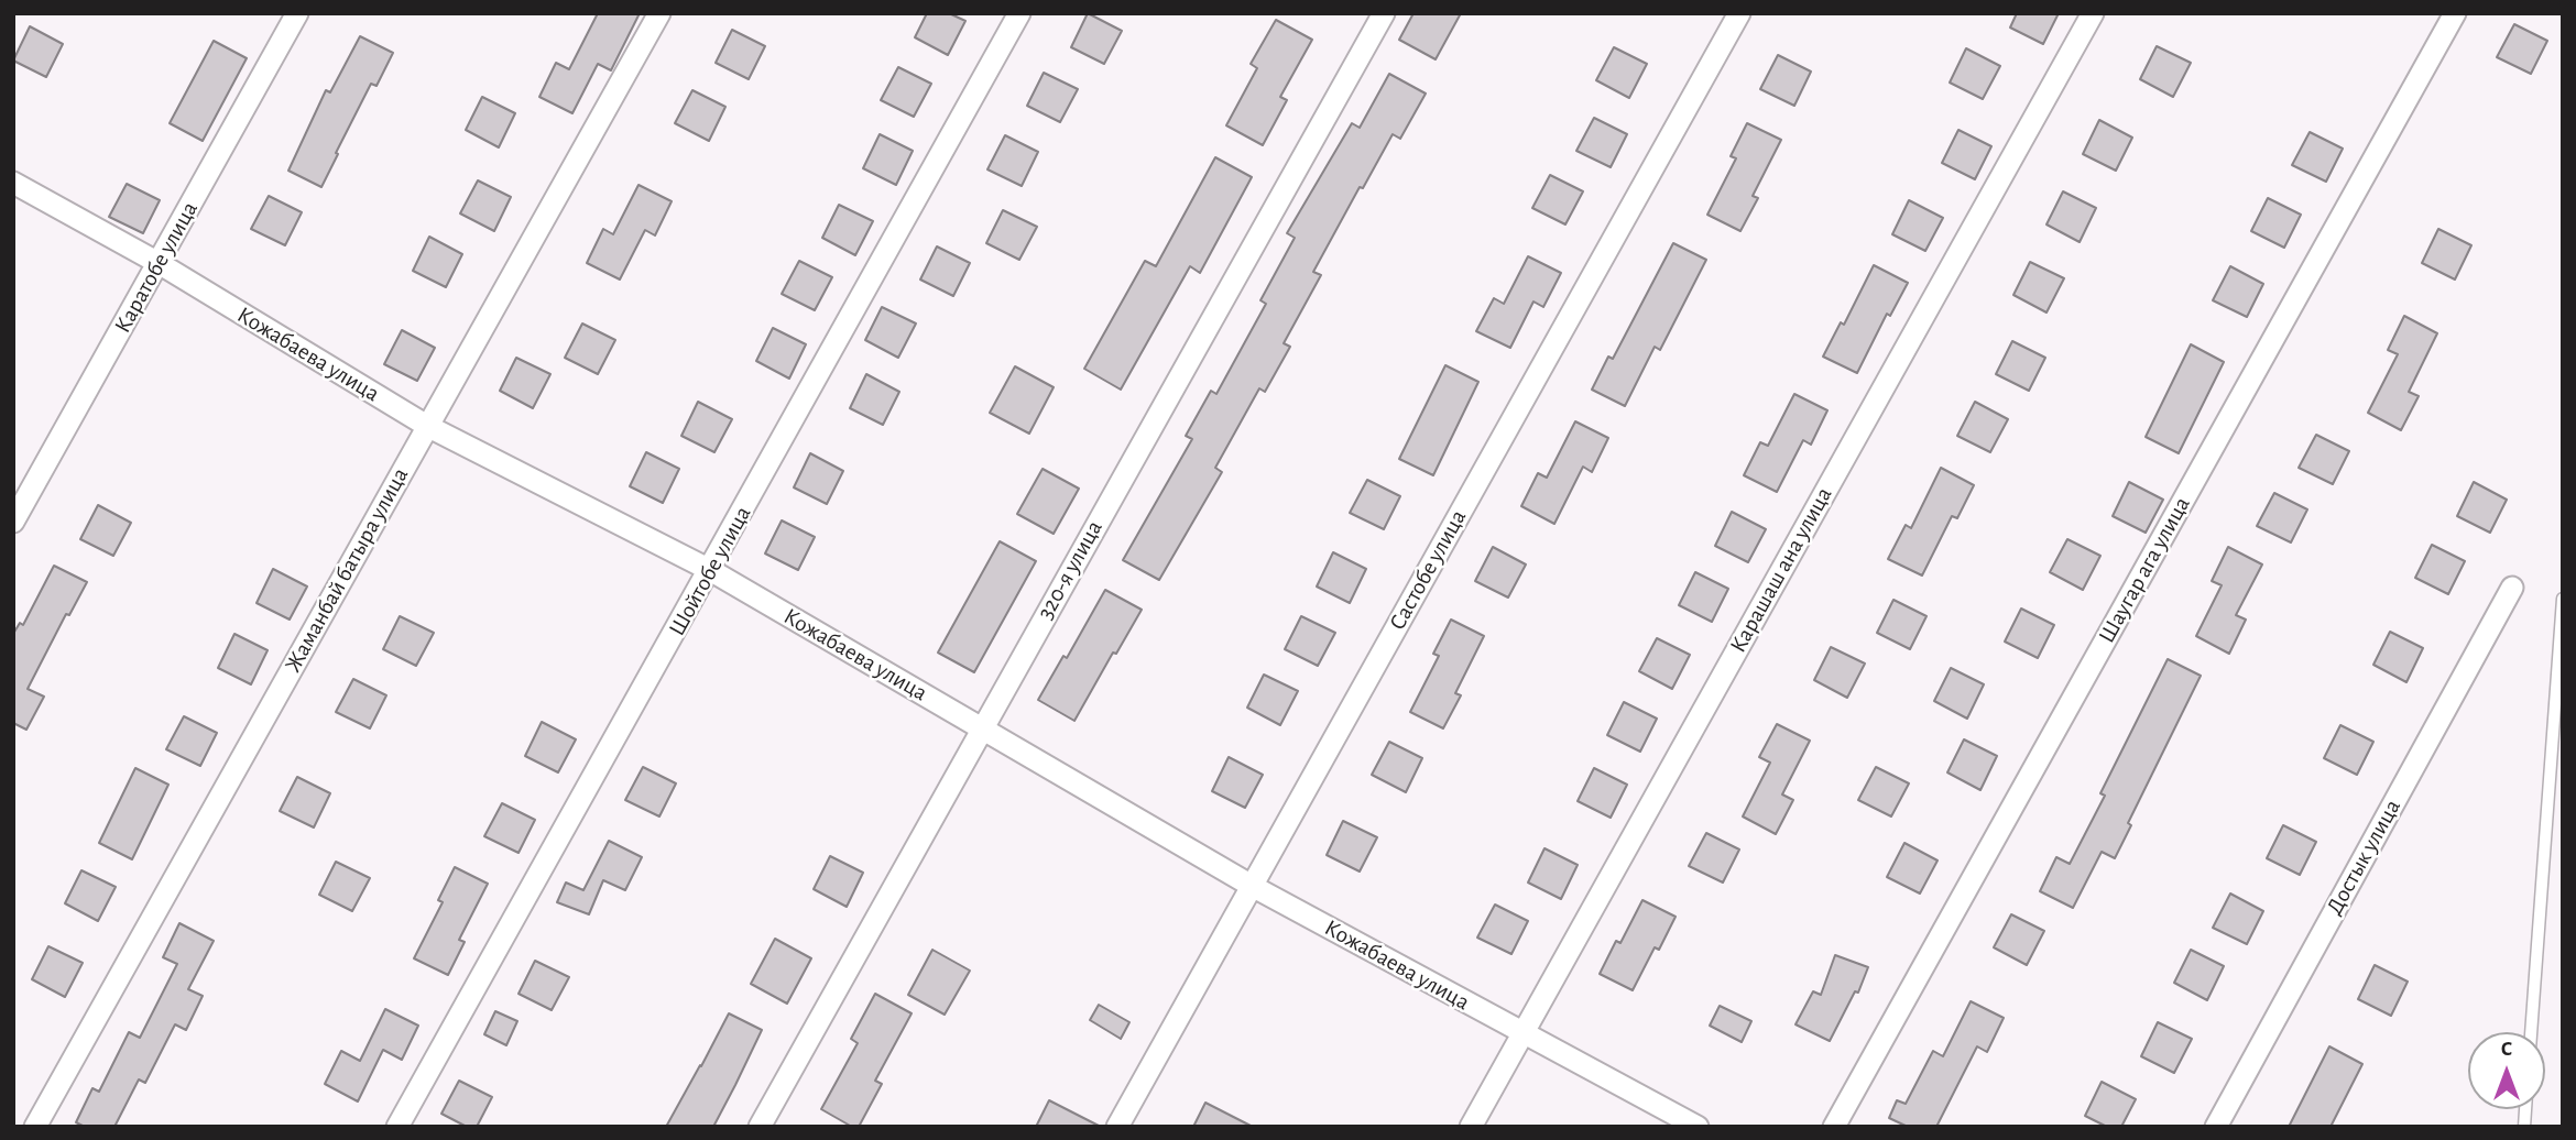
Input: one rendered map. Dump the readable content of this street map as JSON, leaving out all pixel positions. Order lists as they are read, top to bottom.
{
  "streets": {
    "street": [
      "Каратобе улица",
      "Кожабаева улица",
      "Жаманбай батыра улица",
      "320-я улица",
      "Састобе улица",
      "Карашаш ана улица",
      "Шаугар ага улица",
      "Шойтобе улица",
      "Достык улица"
    ]
  },
  "crossings": [
    ["Каратобе улица", "Кожабаева улица"],
    ["Кожабаева улица", "Жаманбай батыра улица"],
    ["Кожабаева улица", "320-я улица"],
    ["Кожабаева улица", "Састобе улица"],
    ["Кожабаева улица", "Карашаш ана улица"],
    ["Кожабаева улица", "Шойтобе улица"]
  ],
  "north": "top"
}
